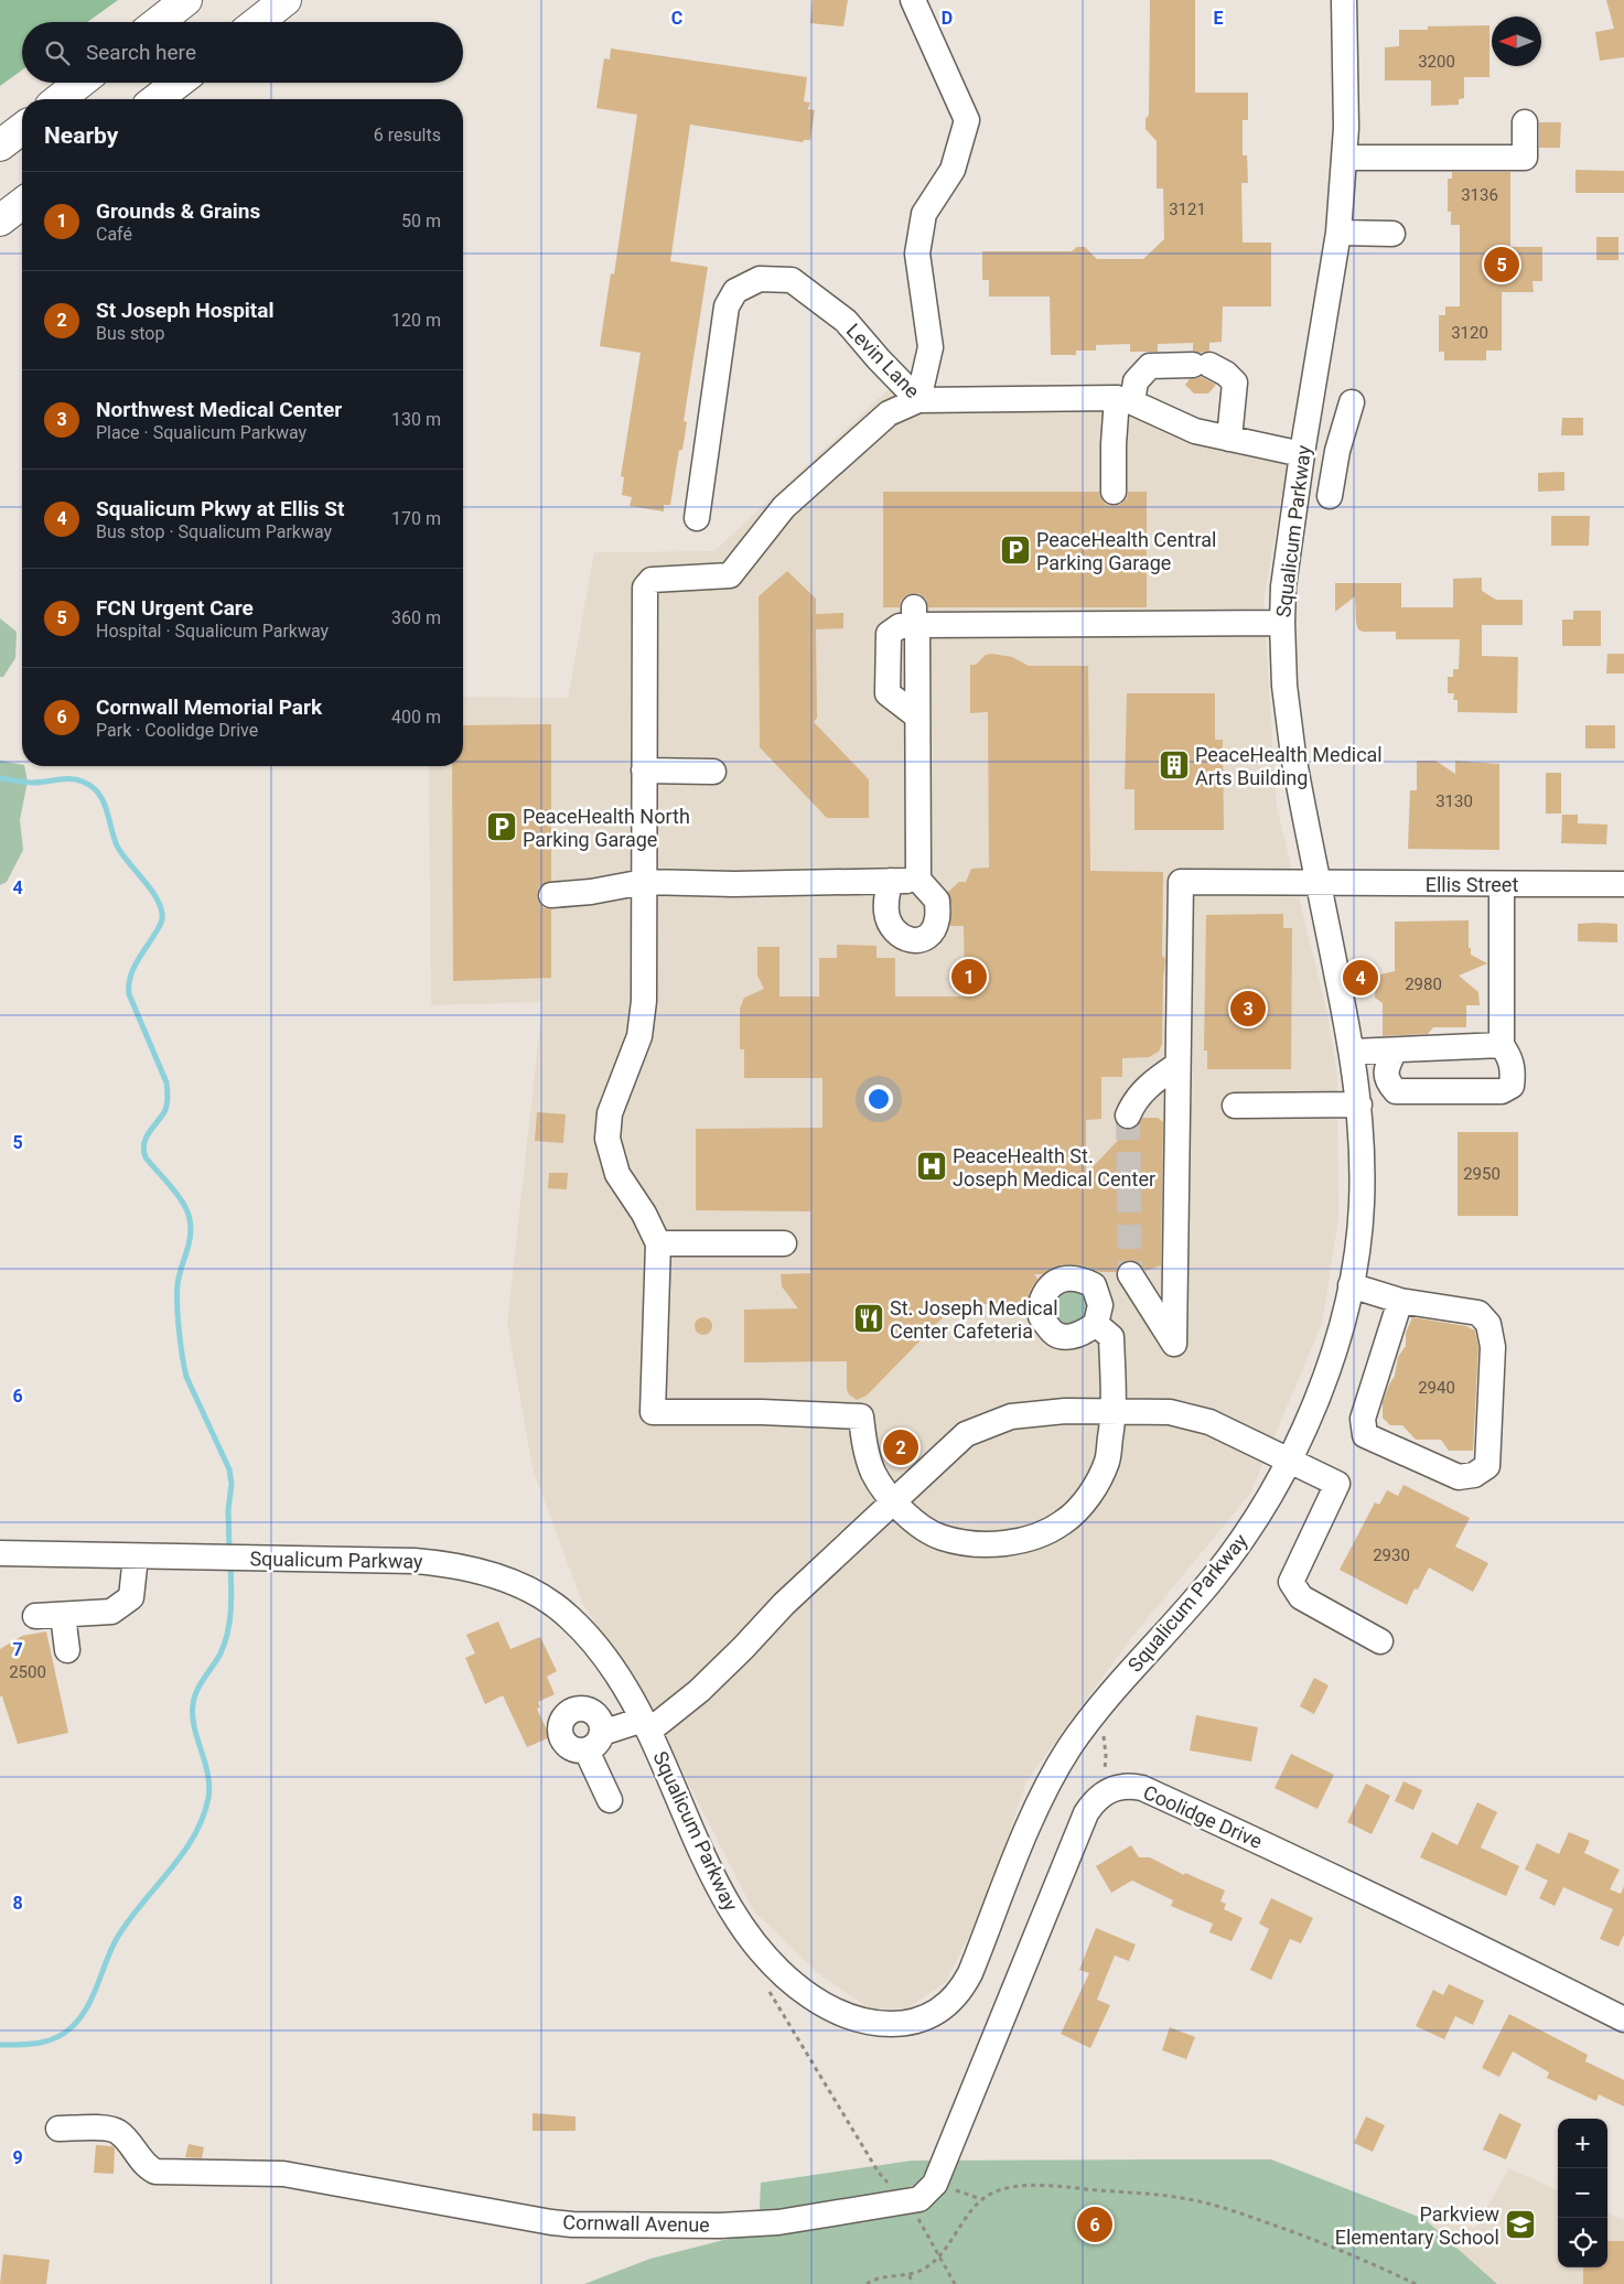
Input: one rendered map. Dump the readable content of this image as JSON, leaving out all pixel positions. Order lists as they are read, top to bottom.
{
  "streets": {
    "street": [
      "Levin Lane",
      "Squalicum Parkway",
      "Ellis Street",
      "Coolidge Drive",
      "Cornwall Avenue"
    ]
  },
  "crossings": [
    ["Levin Lane", "Squalicum Parkway"],
    ["Squalicum Parkway", "Ellis Street"]
  ],
  "places": {
    "parking": ["PeaceHealth Central Parking Garage", "PeaceHealth North Parking Garage"],
    "building": ["PeaceHealth Medical Arts Building"],
    "hospital": ["PeaceHealth St. Joseph Medical Center"],
    "restaurant": ["St. Joseph Medical Center Cafeteria"],
    "school or university": ["Parkview Elementary School"]
  },
  "house_numbers": [
    "3200",
    "3136",
    "3121",
    "3120",
    "3130",
    "2980",
    "2950",
    "2940",
    "2930",
    "2500"
  ],
  "north": "left",
  "page": {
    "search": "Search here",
    "heading": ["Nearby", "6 results"],
    "list": [
      {
        "mark": "1",
        "name": "Grounds & Grains",
        "note": "Café",
        "value": "50 m"
      },
      {
        "mark": "2",
        "name": "St Joseph Hospital",
        "note": "Bus stop",
        "value": "120 m"
      },
      {
        "mark": "3",
        "name": "Northwest Medical Center",
        "note": "Place · Squalicum Parkway",
        "value": "130 m"
      },
      {
        "mark": "4",
        "name": "Squalicum Pkwy at Ellis St",
        "note": "Bus stop · Squalicum Parkway",
        "value": "170 m"
      },
      {
        "mark": "5",
        "name": "FCN Urgent Care",
        "note": "Hospital · Squalicum Parkway",
        "value": "360 m"
      },
      {
        "mark": "6",
        "name": "Cornwall Memorial Park",
        "note": "Park · Coolidge Drive",
        "value": "400 m"
      }
    ],
    "pins": [
      "5",
      "1",
      "4",
      "3",
      "2",
      "6"
    ],
    "map_buttons": ["+", "−"]
  },
  "grid": {
    "columns": ["C", "D", "E"],
    "rows": [
      "4",
      "5",
      "6",
      "7",
      "8",
      "9"
    ]
  }
}
